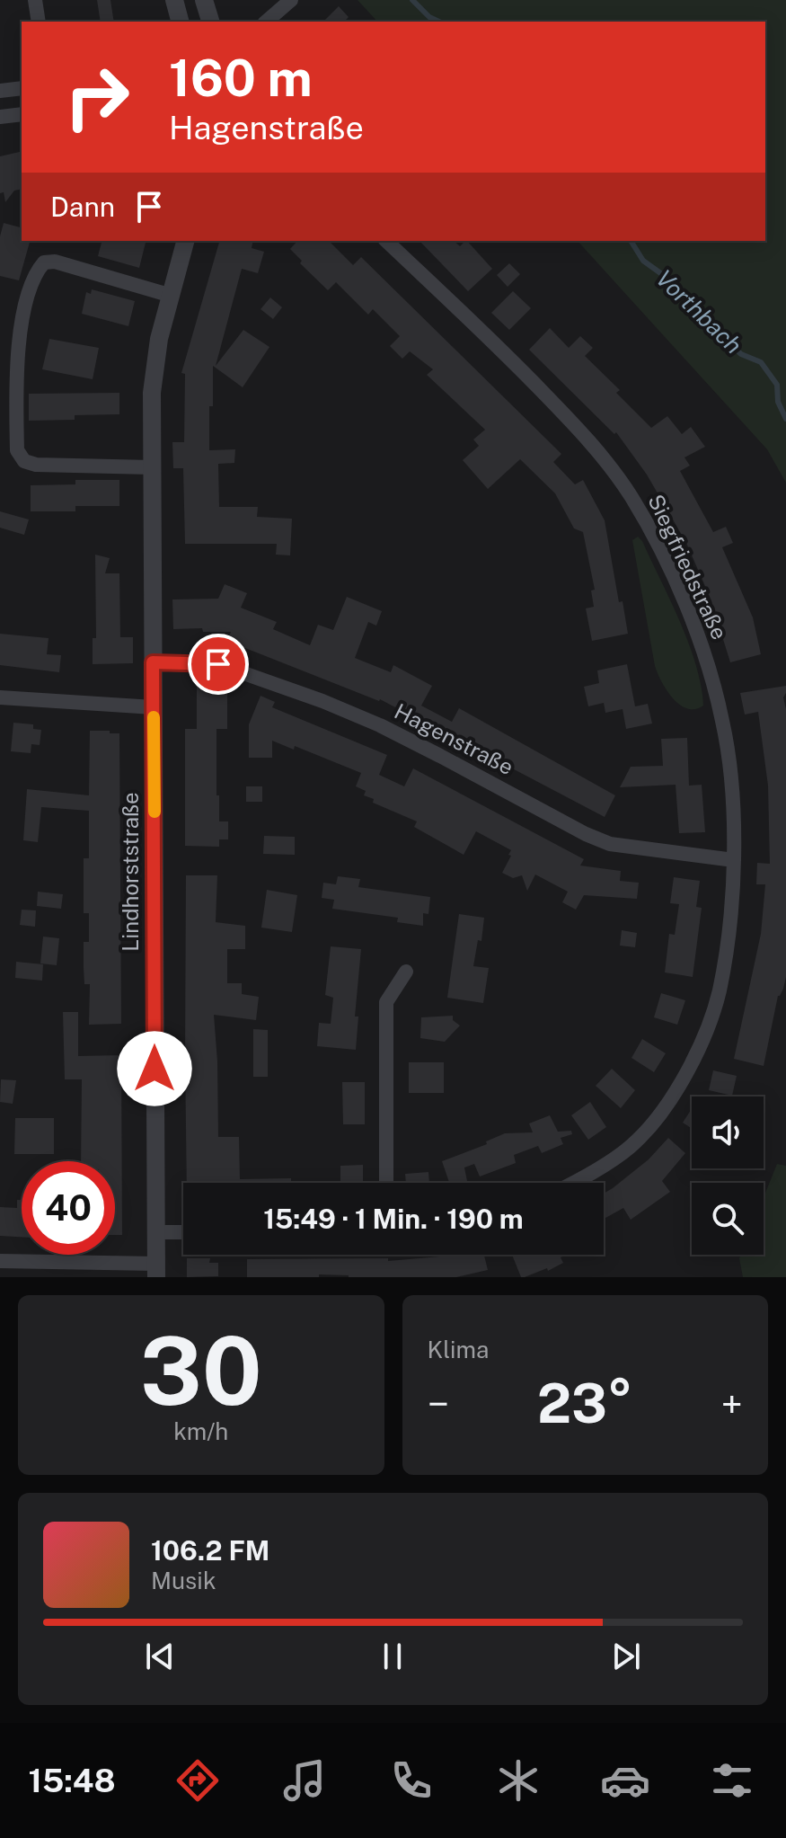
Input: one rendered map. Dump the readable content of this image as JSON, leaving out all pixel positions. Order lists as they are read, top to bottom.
{
  "streets": {
    "street": ["Siegfriedstraße", "Hagenstraße", "Lindhorststraße"]
  },
  "crossings": [
    ["Siegfriedstraße", "Hagenstraße"],
    ["Hagenstraße", "Lindhorststraße"]
  ],
  "water": ["Vorthbach"],
  "page": {
    "turn": ["160 m", "Hagenstraße"],
    "then": "Dann",
    "limit": "40",
    "trip": "15:49 · 1 Min. · 190 m",
    "tile": [
      ["30", "km/h"],
      "Klima"
    ],
    "heat": ["−", "23°", "+"],
    "song": ["106.2 FM", "Musik"],
    "tabs": "15:48"
  }
}
